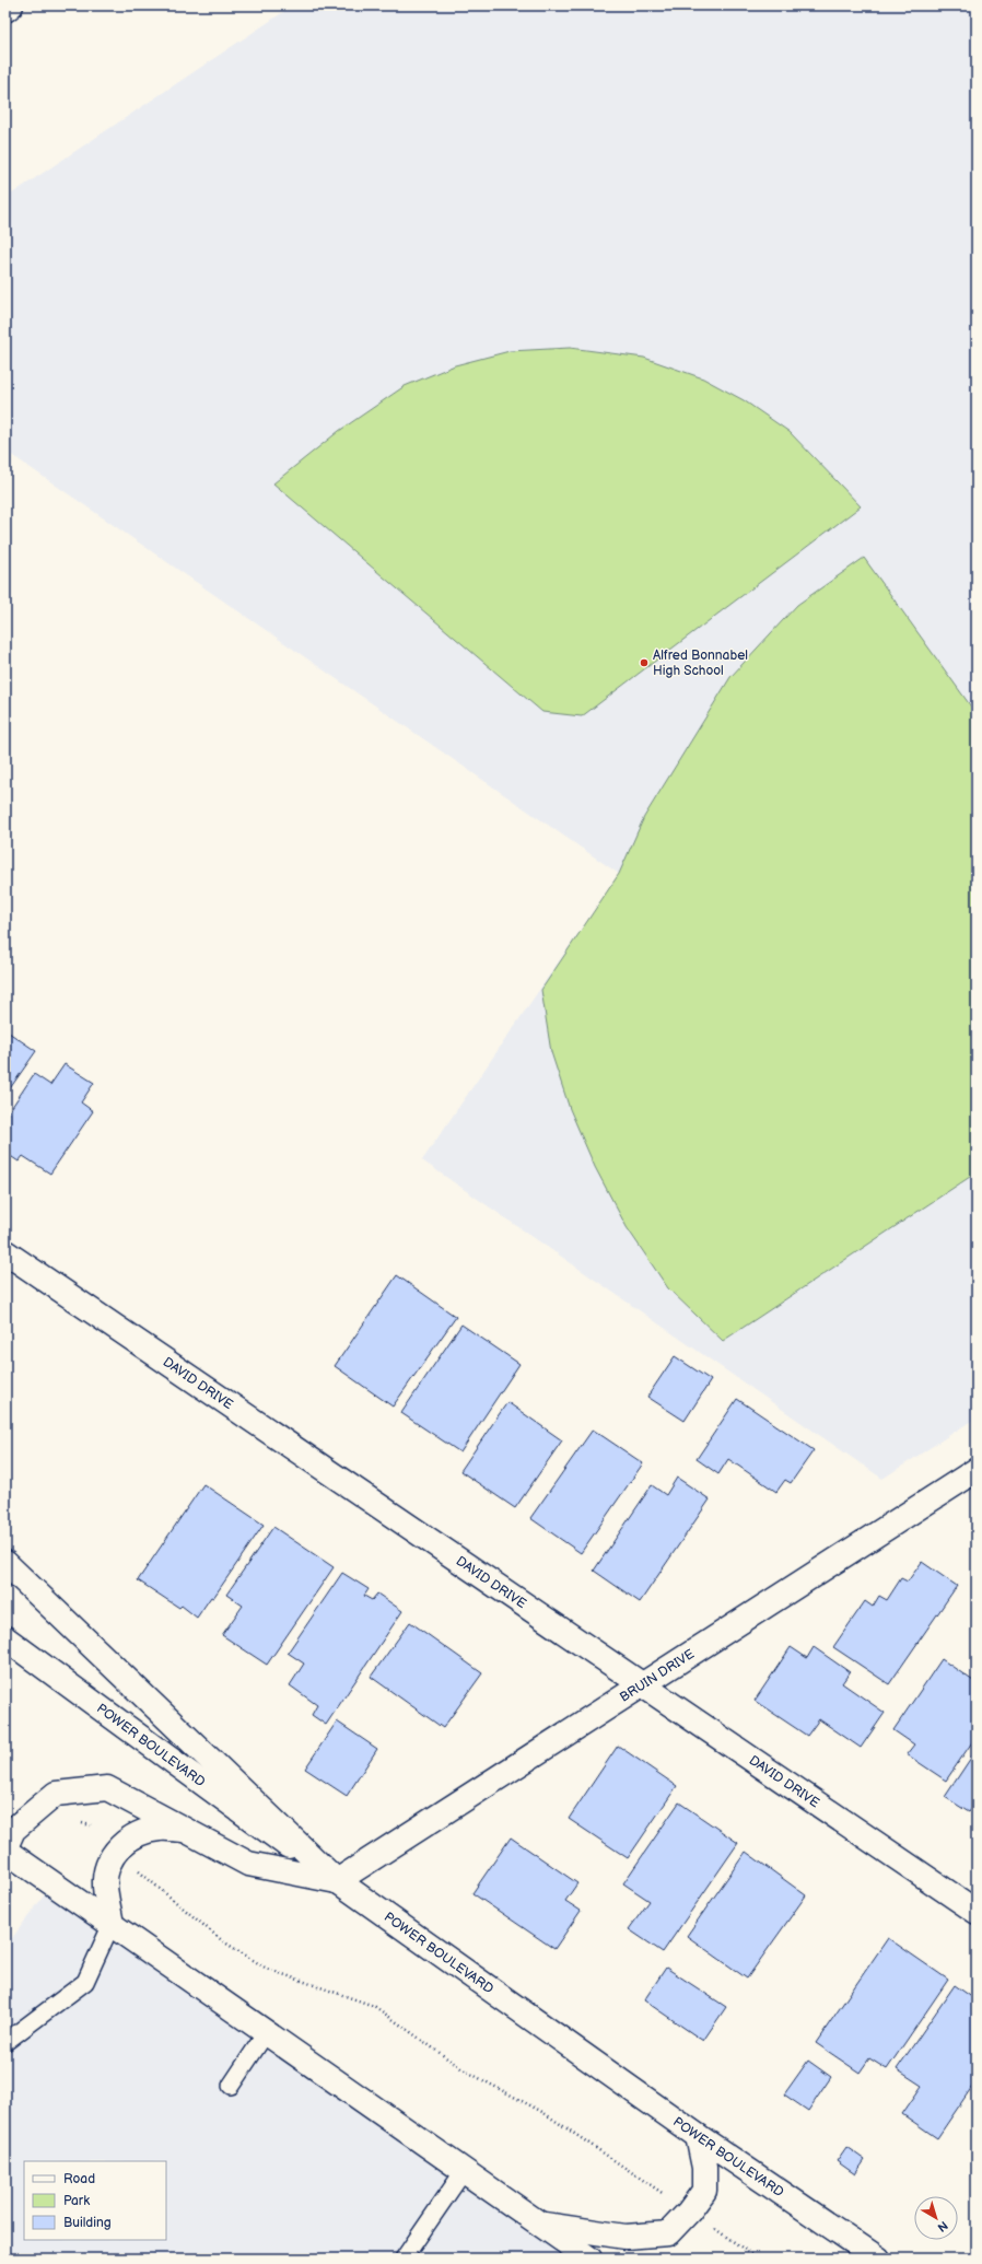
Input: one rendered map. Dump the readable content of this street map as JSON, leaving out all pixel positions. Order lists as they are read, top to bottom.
{
  "streets": {
    "main road": ["DAVID DRIVE", "BRUIN DRIVE", "POWER BOULEVARD"]
  },
  "crossings": [
    ["DAVID DRIVE", "BRUIN DRIVE"],
    ["BRUIN DRIVE", "POWER BOULEVARD"]
  ],
  "places": ["Alfred Bonnabel High School"],
  "legend": ["Road", "Park", "Building"],
  "north": "bottom right"
}
